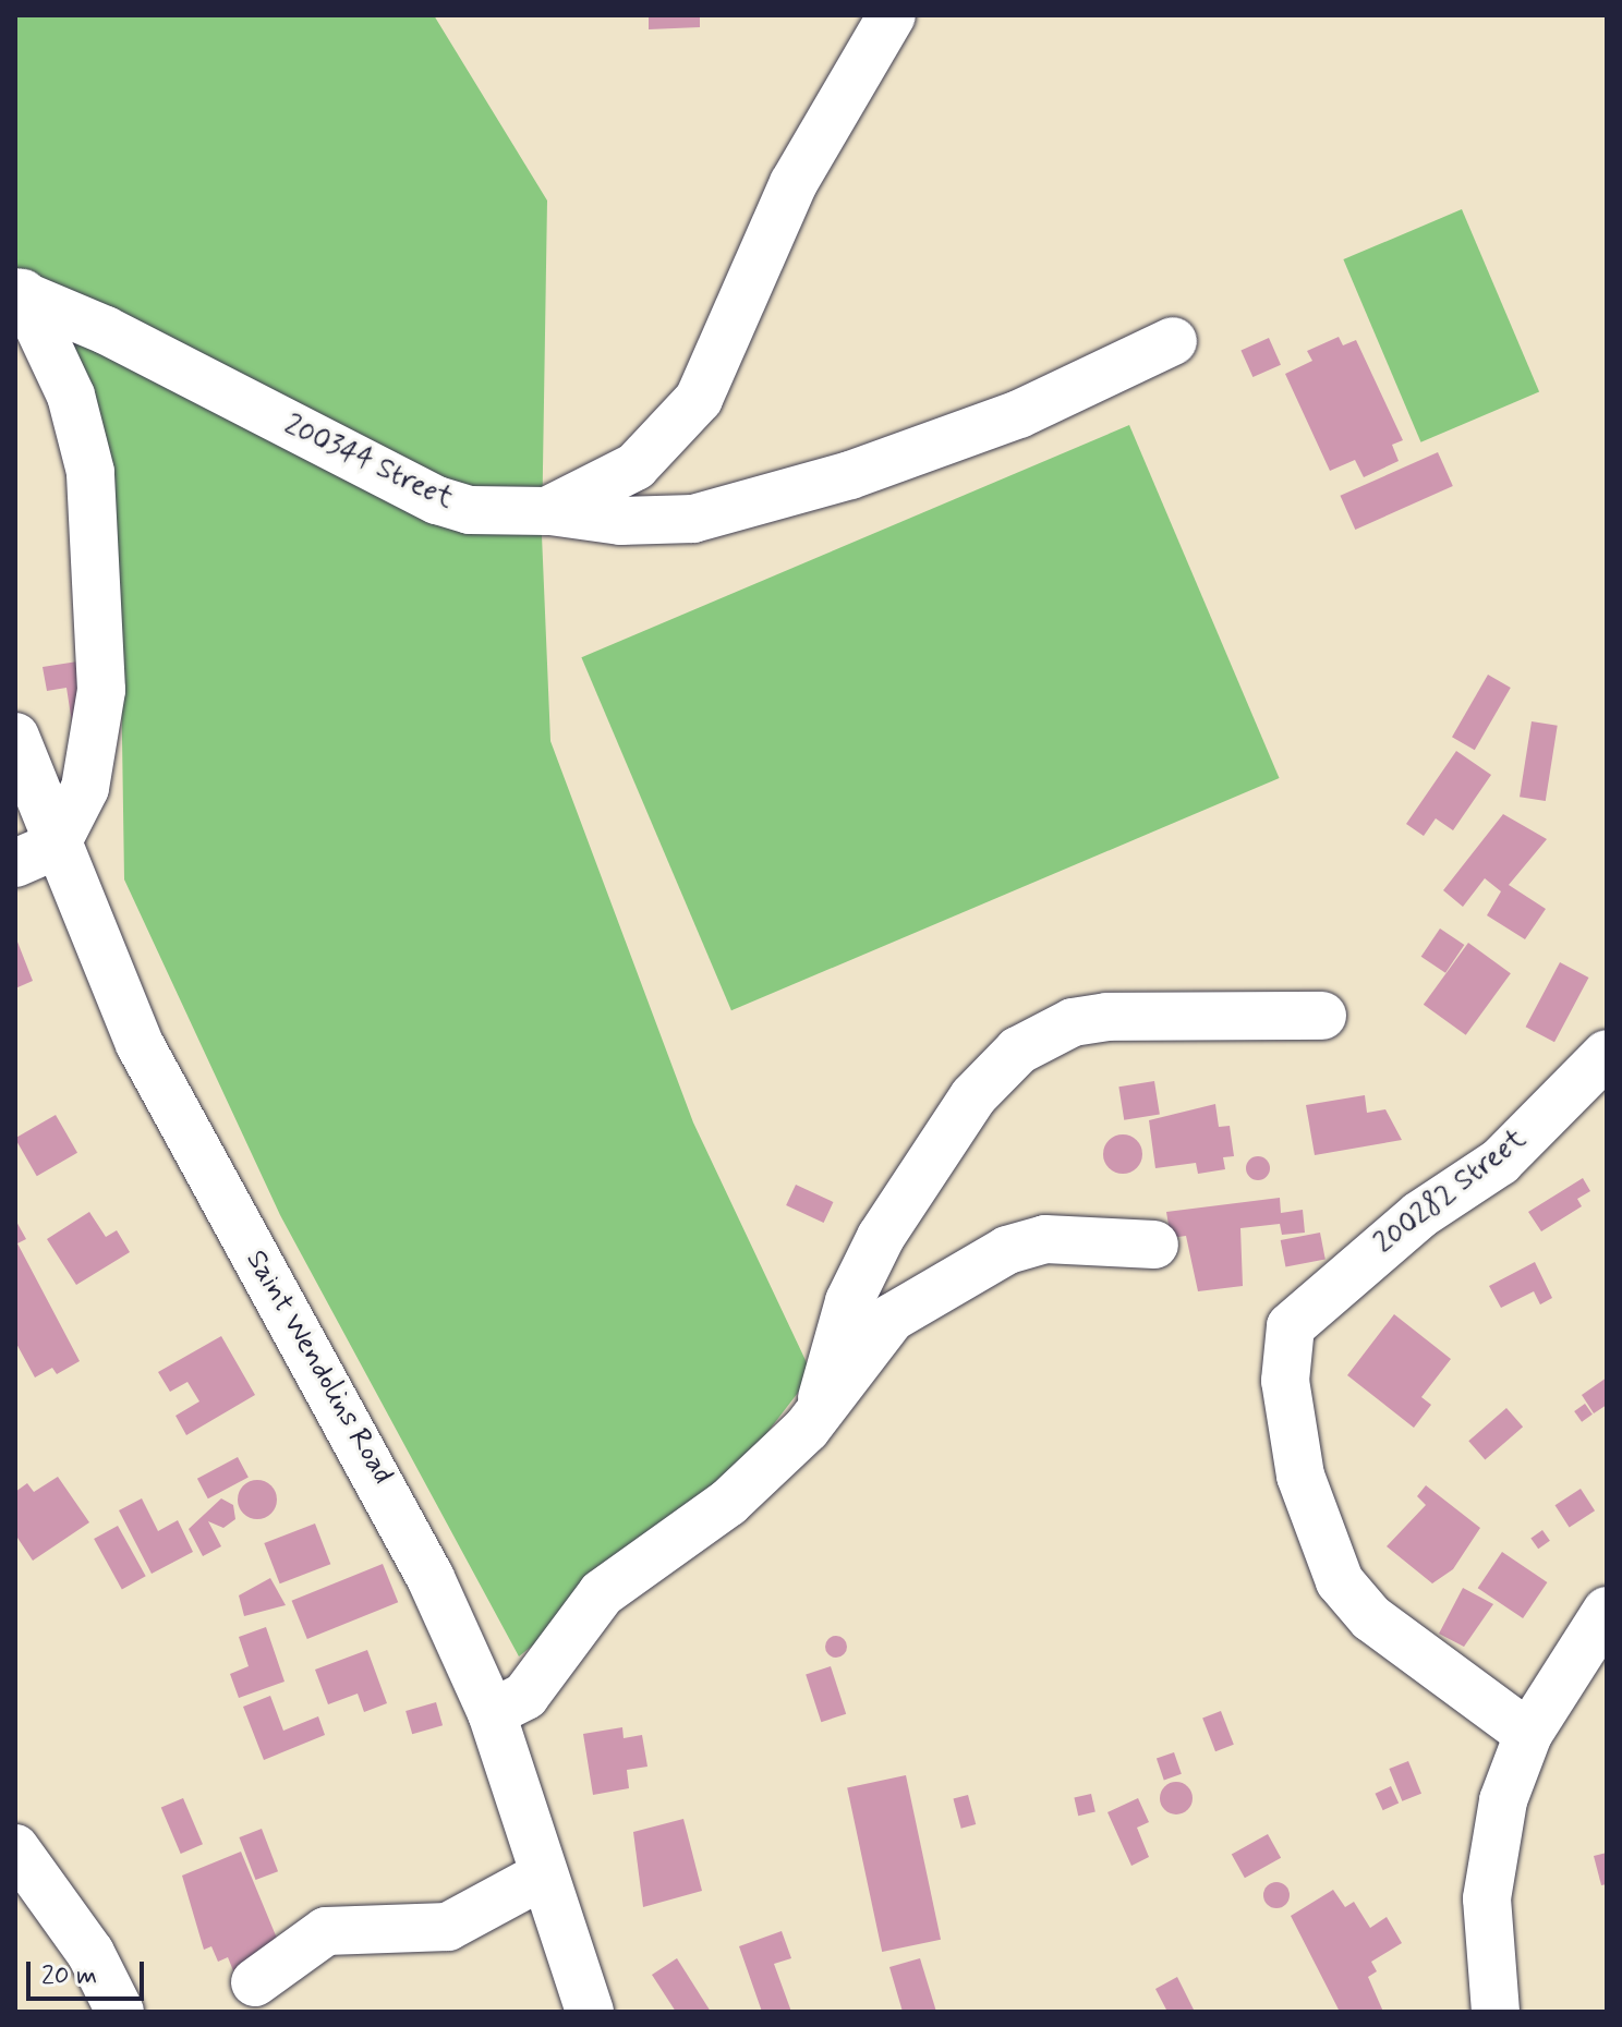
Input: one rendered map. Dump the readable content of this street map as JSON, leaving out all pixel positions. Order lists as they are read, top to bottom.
{
  "streets": {
    "street": ["200344 Street", "200282 Street", "Saint Wendolins Road"]
  },
  "scale_bar": "20 m"
}
